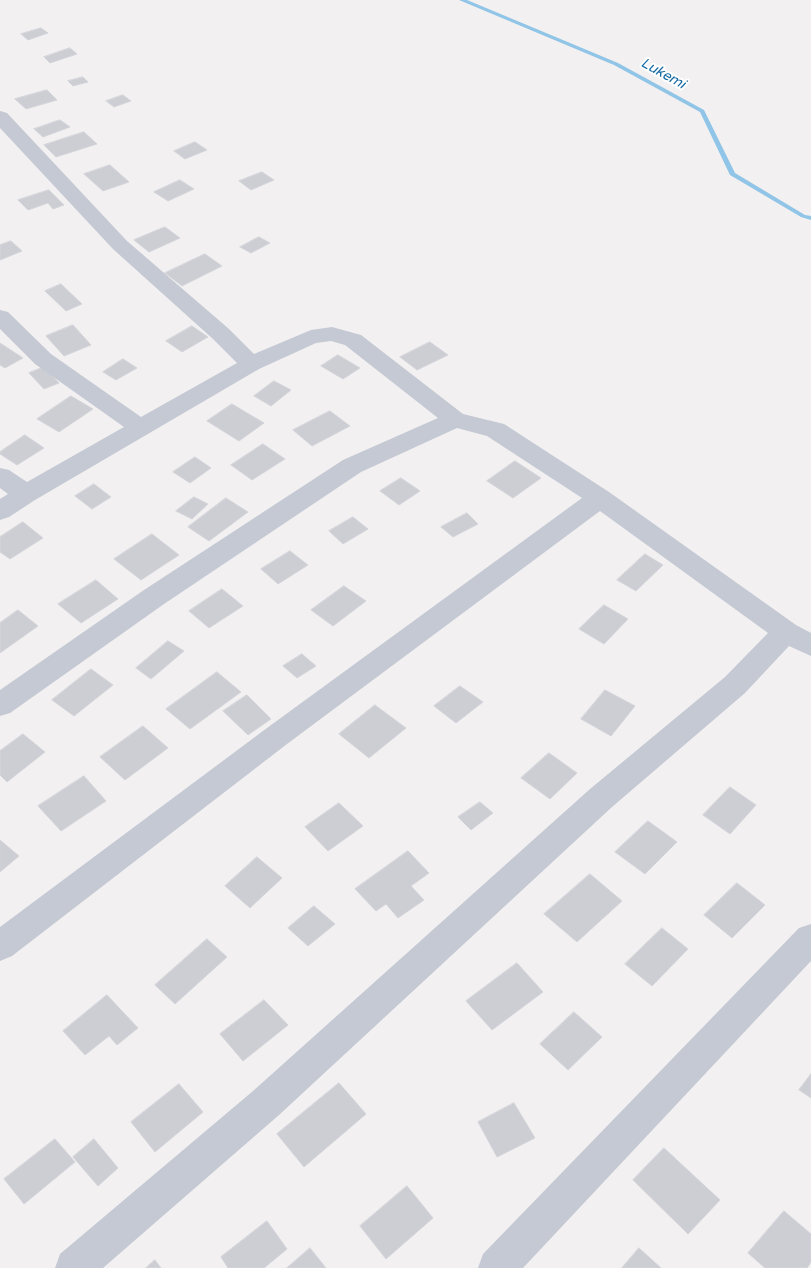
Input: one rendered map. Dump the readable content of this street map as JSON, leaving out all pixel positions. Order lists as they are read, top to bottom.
{
  "water": ["Lukemi"]
}
